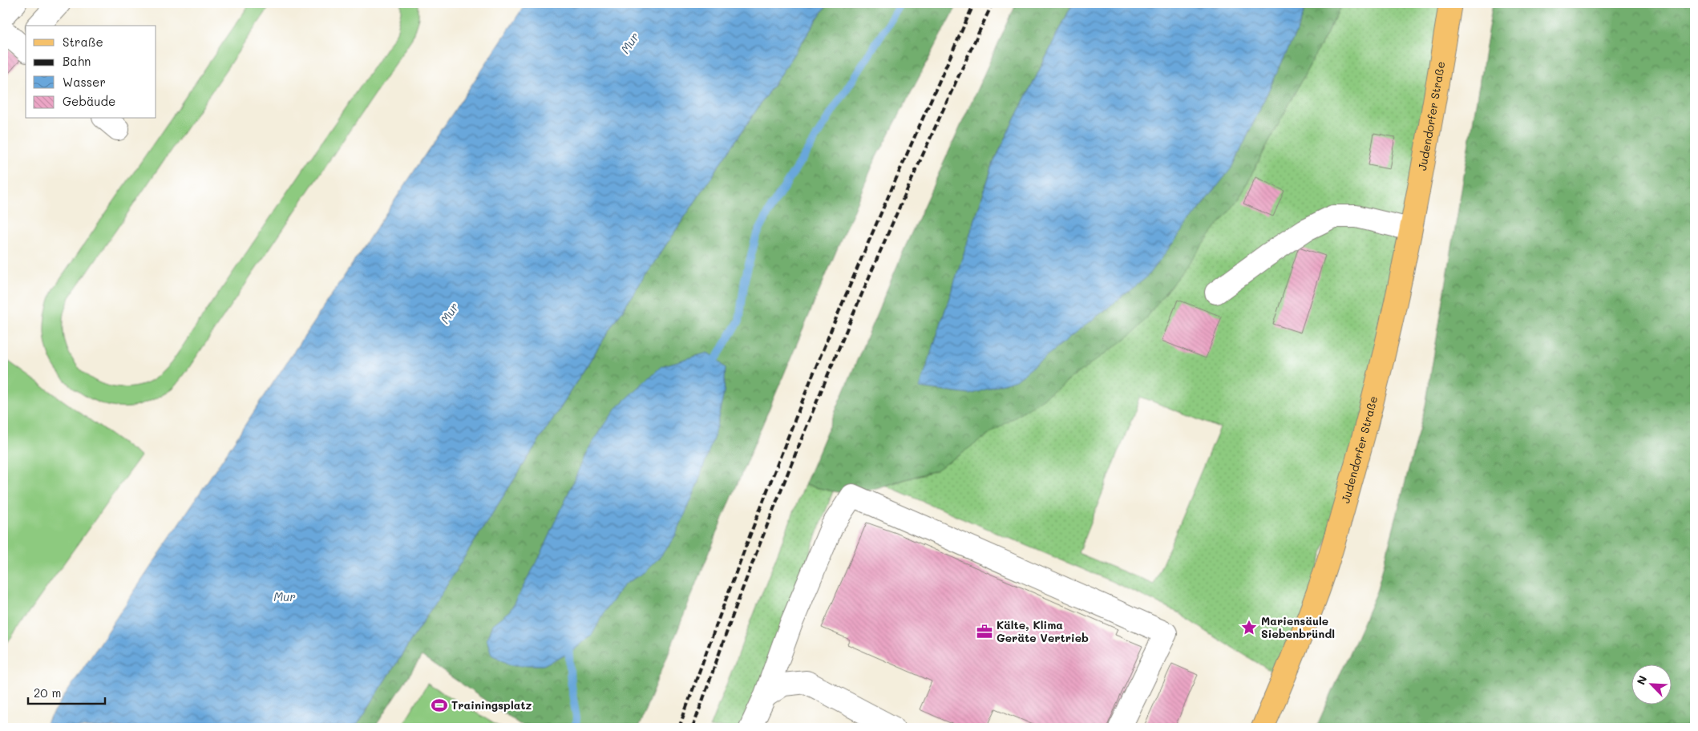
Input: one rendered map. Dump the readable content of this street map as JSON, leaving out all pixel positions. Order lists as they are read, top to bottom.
{
  "streets": {
    "main road": ["Judendorfer Straße"]
  },
  "water": ["Mur"],
  "places": {
    "place": ["Mariensäule Siebenbründl"],
    "office": ["Kälte, Klima Geräte Vertrieb"],
    "sports": ["Trainingsplatz"]
  },
  "legend": [
    "Straße",
    "Bahn",
    "Wasser",
    "Gebäude"
  ],
  "scale_bar": "20 m",
  "north": "top left"
}
